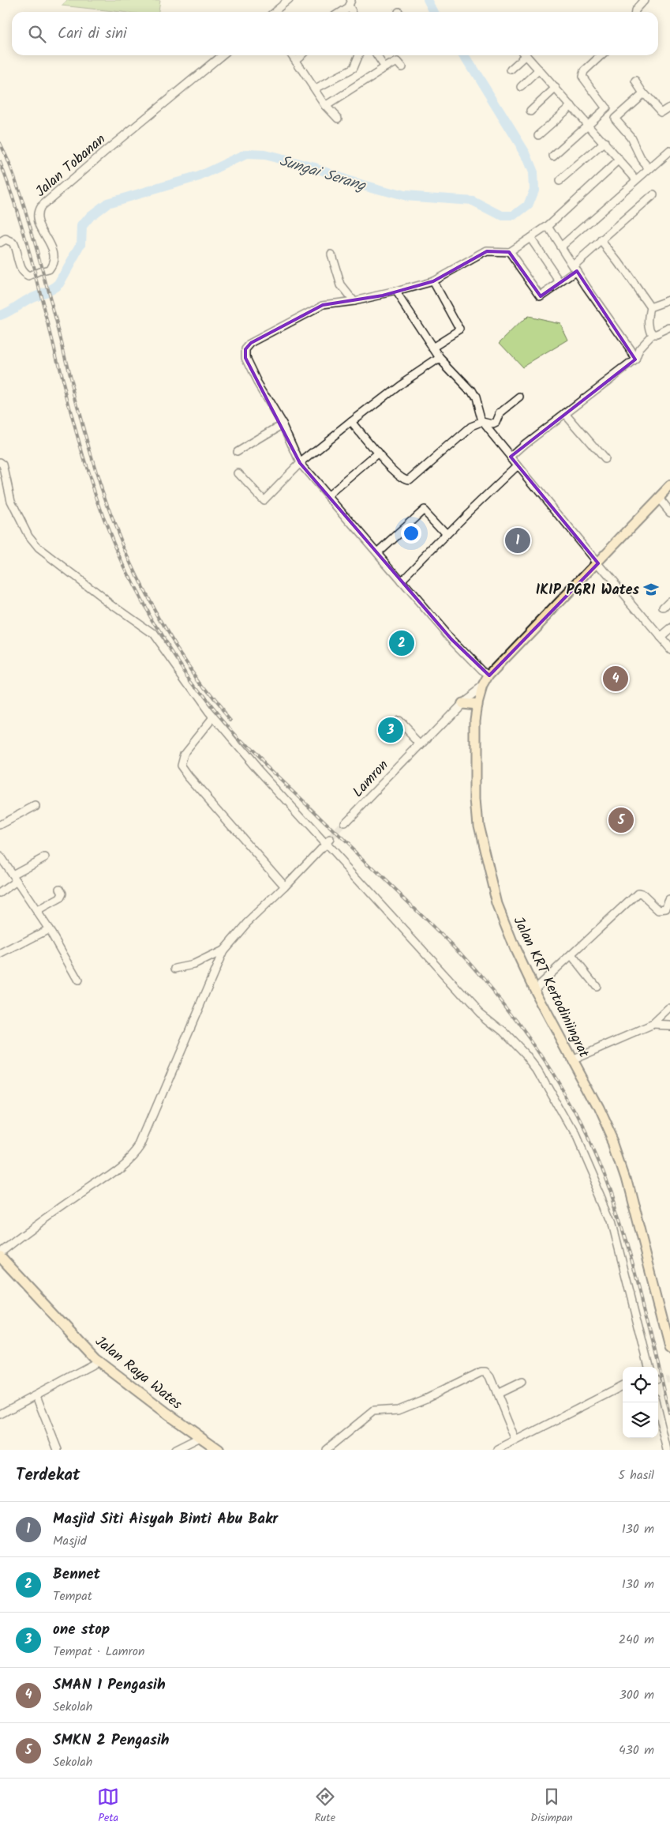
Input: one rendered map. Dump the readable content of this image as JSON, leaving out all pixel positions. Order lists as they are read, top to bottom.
{
  "streets": {
    "highway": ["Jalan Raya Wates"],
    "main road": ["Jalan KRT Kertodiniingrat"],
    "street": ["Jalan Tobanan", "Lamron"]
  },
  "crossings": [
    ["Lamron", "Jalan KRT Kertodiniingrat"]
  ],
  "water": ["Sungai Serang"],
  "places": {
    "school or university": ["IKIP PGRI Wates"]
  },
  "page": {
    "search": "Cari di sini",
    "pins": [
      "1",
      "2",
      "4",
      "3",
      "5"
    ],
    "heading": ["Terdekat", "5 hasil"],
    "list": [
      {
        "mark": "1",
        "name": "Masjid Siti Aisyah Binti Abu Bakr",
        "note": "Masjid",
        "value": "130 m"
      },
      {
        "mark": "2",
        "name": "Bennet",
        "note": "Tempat",
        "value": "130 m"
      },
      {
        "mark": "3",
        "name": "one stop",
        "note": "Tempat · Lamron",
        "value": "240 m"
      },
      {
        "mark": "4",
        "name": "SMAN 1 Pengasih",
        "note": "Sekolah",
        "value": "300 m"
      },
      {
        "mark": "5",
        "name": "SMKN 2 Pengasih",
        "note": "Sekolah",
        "value": "430 m"
      }
    ],
    "nav": ["Peta", "Rute", "Disimpan"]
  }
}
